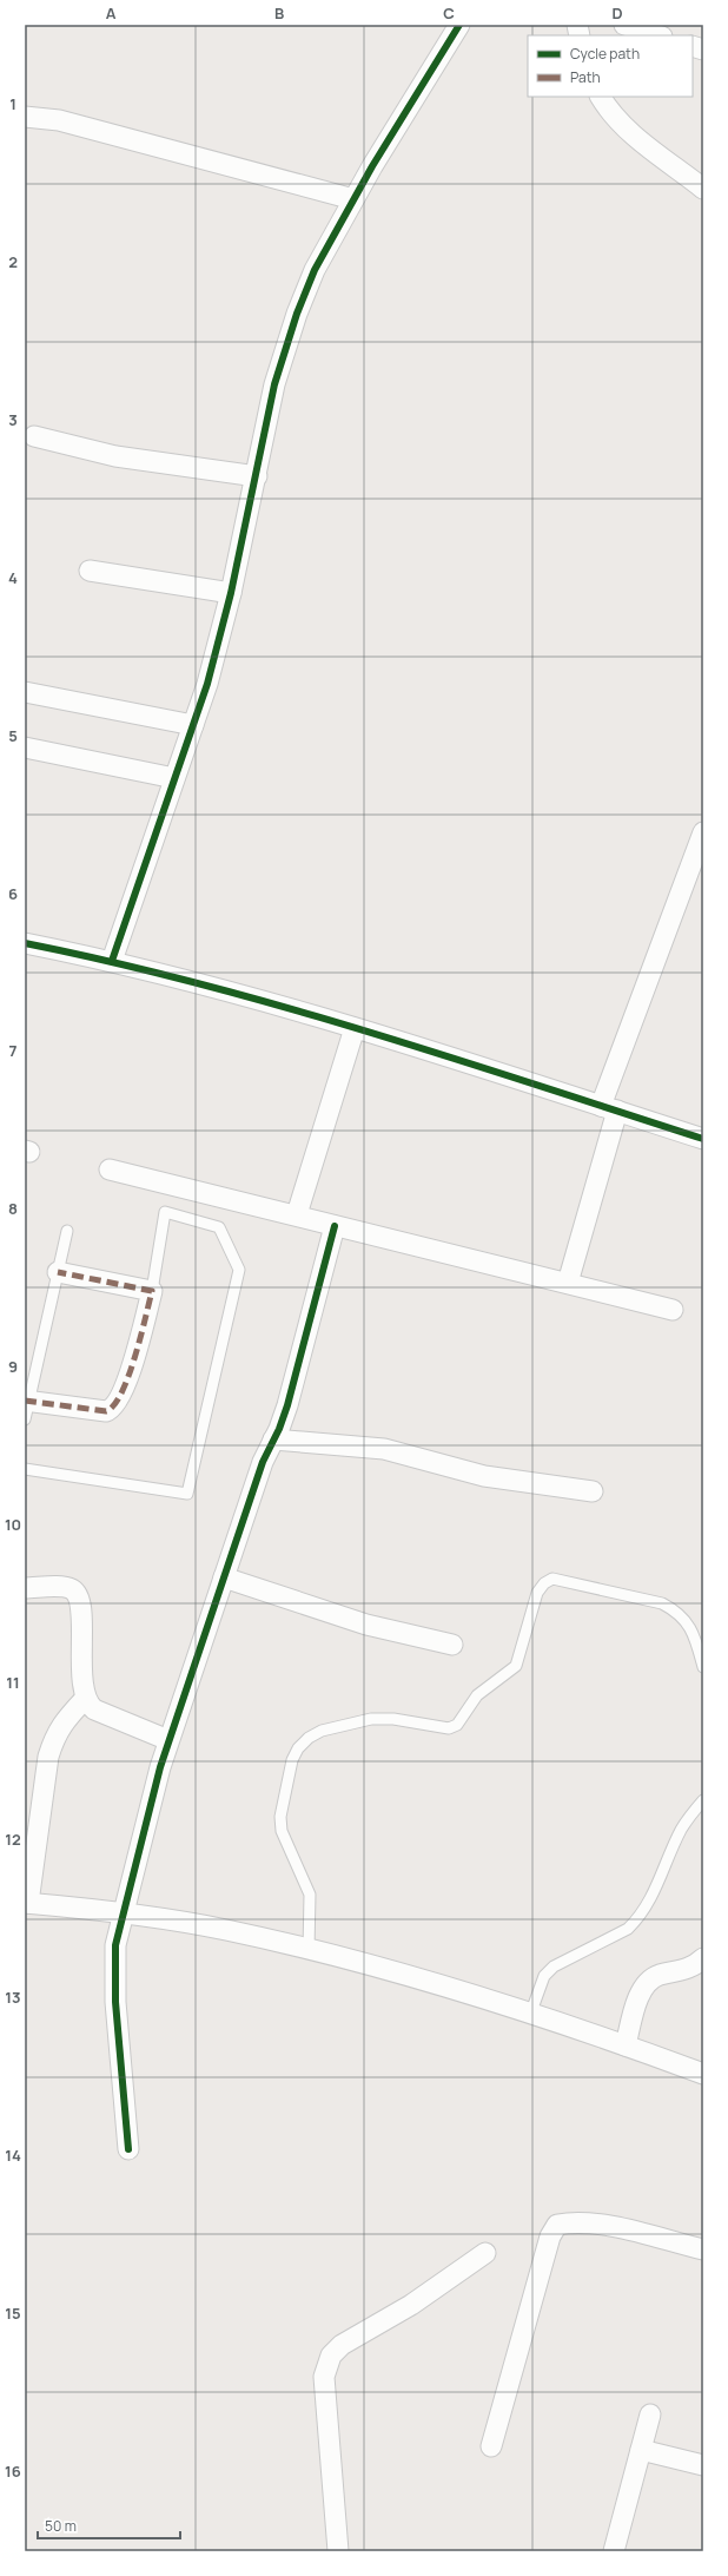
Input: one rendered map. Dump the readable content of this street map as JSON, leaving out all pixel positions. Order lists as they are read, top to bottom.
{
  "legend": ["Cycle path", "Path"],
  "scale_bar": "50 m",
  "grid": {
    "columns": [
      "A",
      "B",
      "C",
      "D"
    ],
    "rows": [
      "1",
      "2",
      "3",
      "4",
      "5",
      "6",
      "7",
      "8",
      "9",
      "10",
      "11",
      "12",
      "13",
      "14",
      "15",
      "16"
    ]
  }
}
